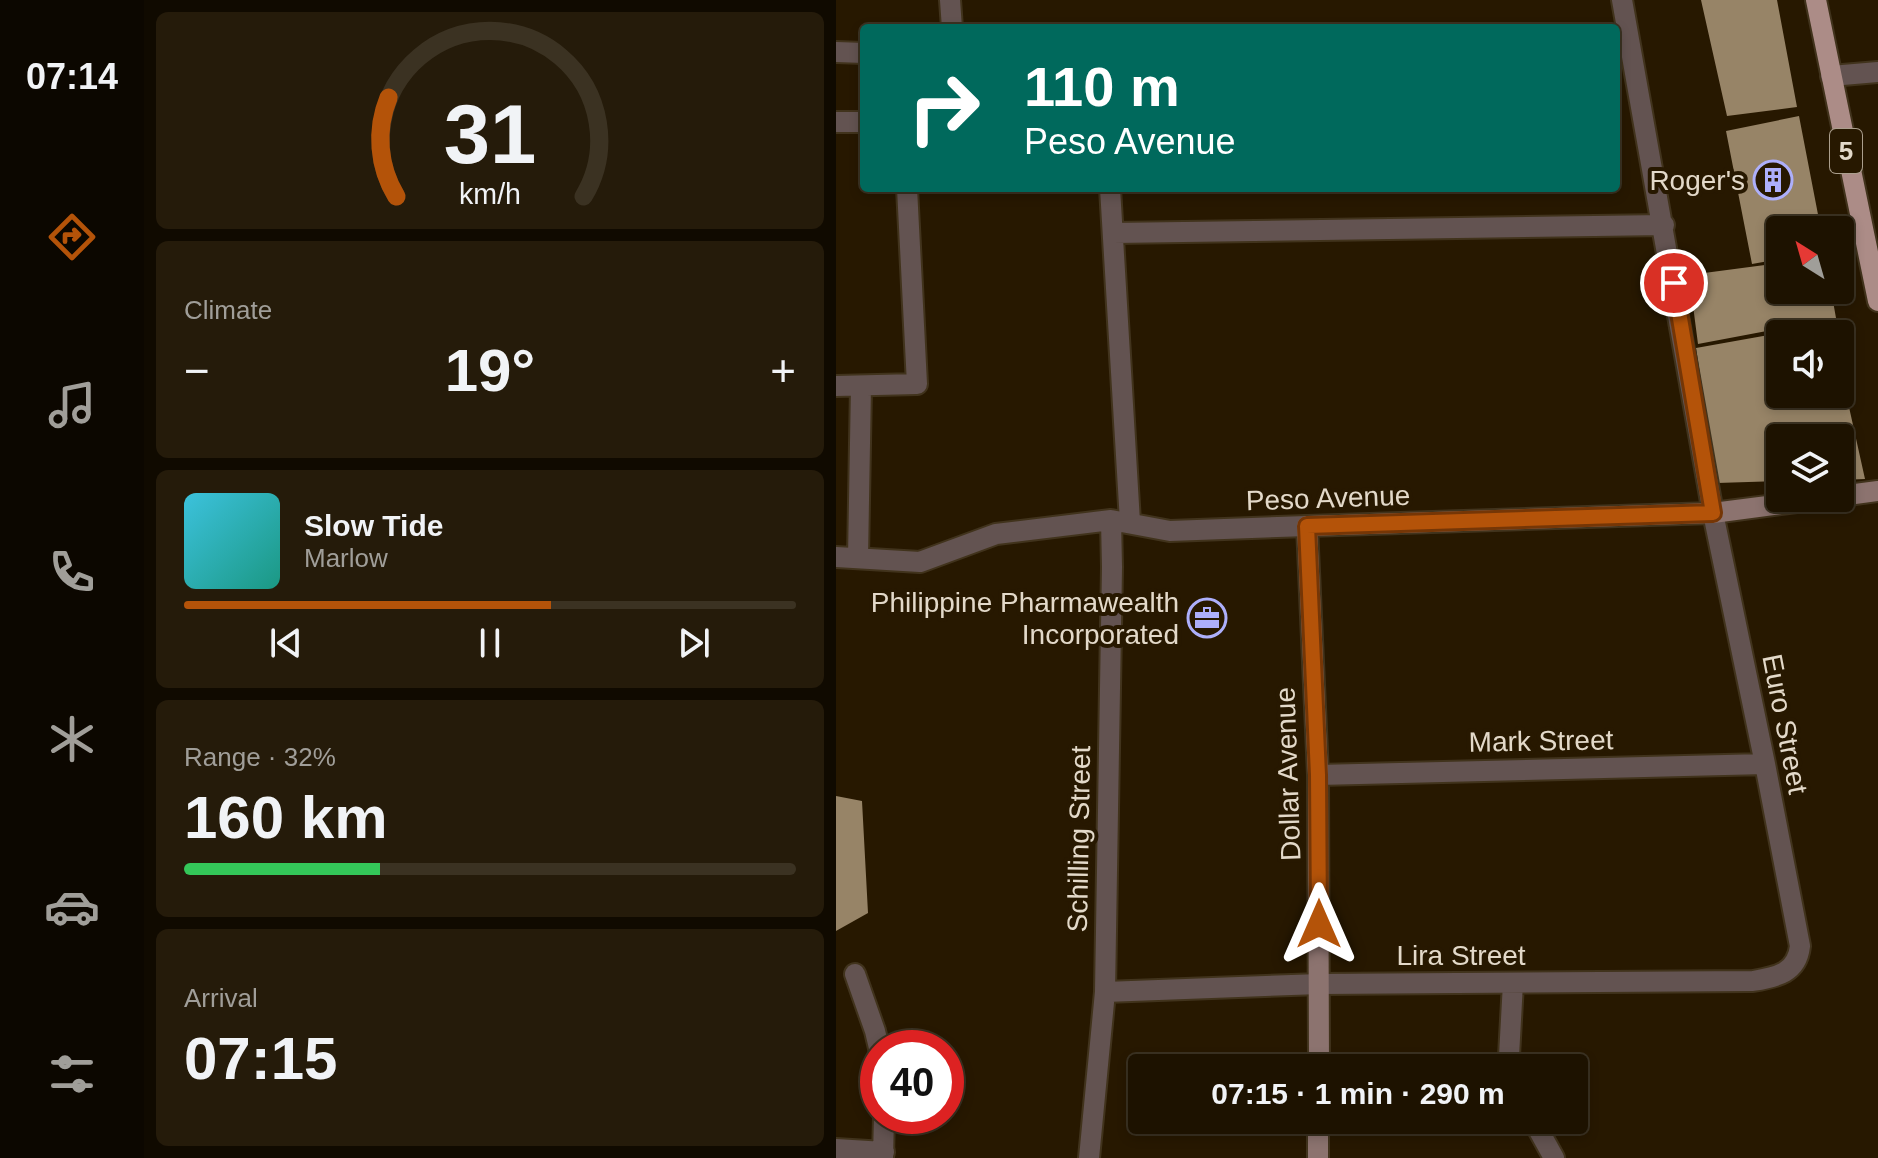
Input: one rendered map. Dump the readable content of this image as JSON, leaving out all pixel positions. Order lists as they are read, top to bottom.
{
  "streets": {
    "main road": ["5"],
    "street": [
      "Peso Avenue",
      "Euro Street",
      "Mark Street",
      "Dollar Avenue",
      "Schilling Street",
      "Lira Street"
    ]
  },
  "crossings": [
    ["Peso Avenue", "Euro Street"],
    ["Peso Avenue", "Dollar Avenue"],
    ["Peso Avenue", "Schilling Street"],
    ["Euro Street", "Mark Street"],
    ["Euro Street", "Lira Street"],
    ["Mark Street", "Dollar Avenue"],
    ["Dollar Avenue", "Lira Street"],
    ["Schilling Street", "Lira Street"]
  ],
  "places": {
    "building": ["Roger's"],
    "office": ["Philippine Pharmawealth Incorporated"]
  },
  "north": "top left",
  "page": {
    "tabs": "07:14",
    "turn": ["110 m", "Peso Avenue"],
    "tile": [
      "Climate",
      ["Range · 32%", "160 km"],
      ["Arrival", "07:15"]
    ],
    "heat": ["−", "19°", "+"],
    "song": ["Slow Tide", "Marlow"],
    "limit": "40",
    "trip": "07:15 · 1 min · 290 m",
    "gauge": ["31", "km/h"]
  }
}
